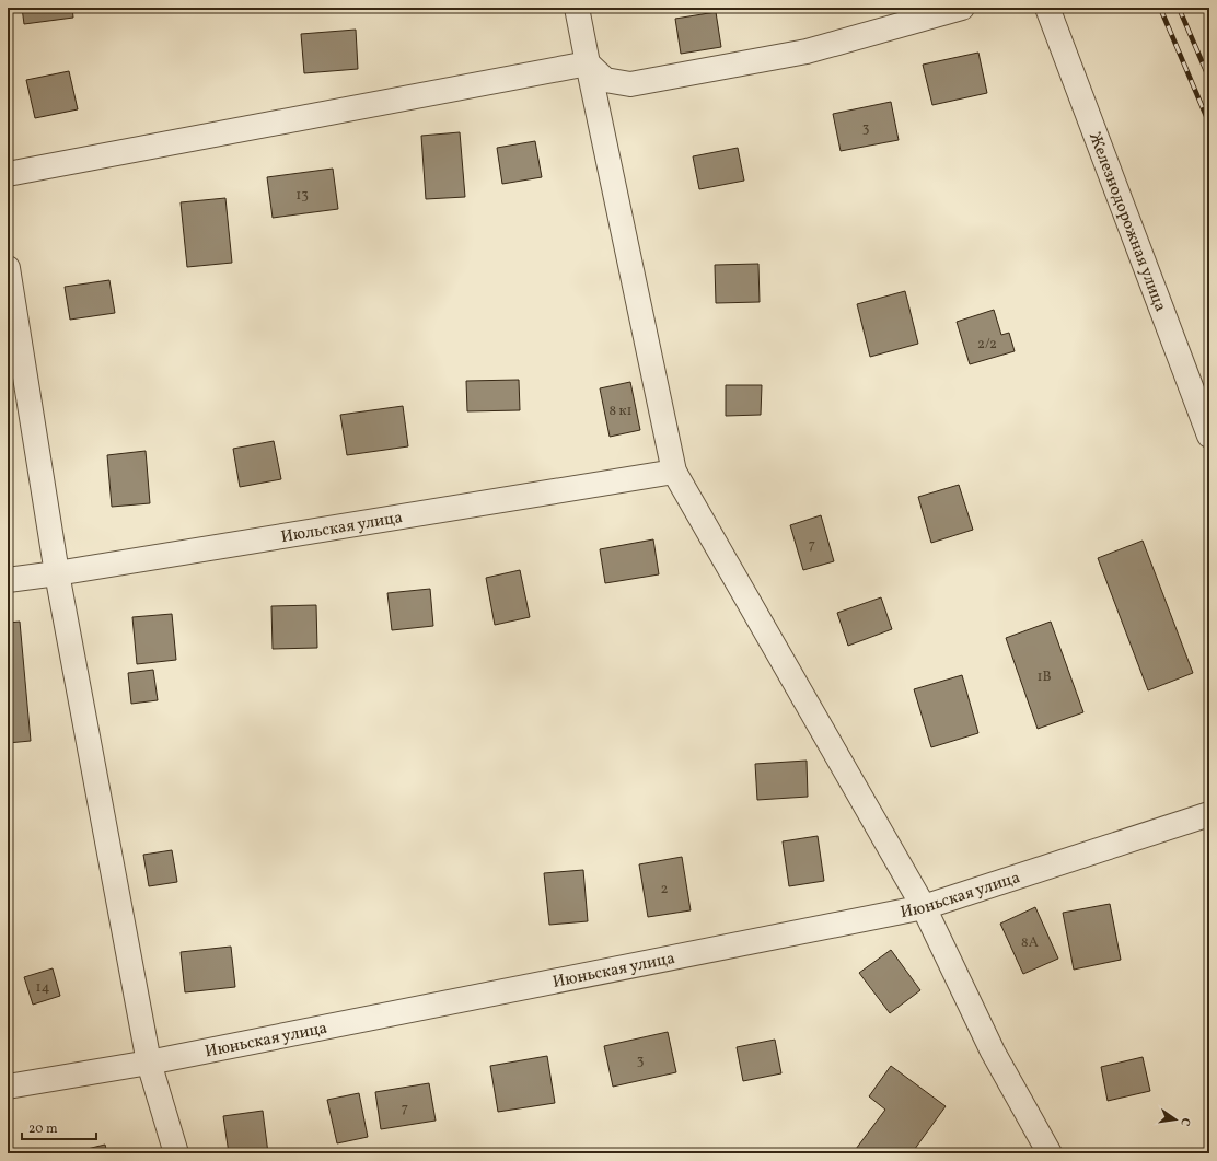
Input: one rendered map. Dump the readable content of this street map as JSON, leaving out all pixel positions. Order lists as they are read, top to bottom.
{
  "streets": {
    "street": ["Железнодорожная улица", "Июльская улица", "Июньская улица"]
  },
  "house_numbers": [
    "3",
    "13",
    "2/2",
    "8 к1",
    "7",
    "1В",
    "2",
    "8А",
    "14",
    "3",
    "7"
  ],
  "scale_bar": "20 m",
  "north": "right"
}
